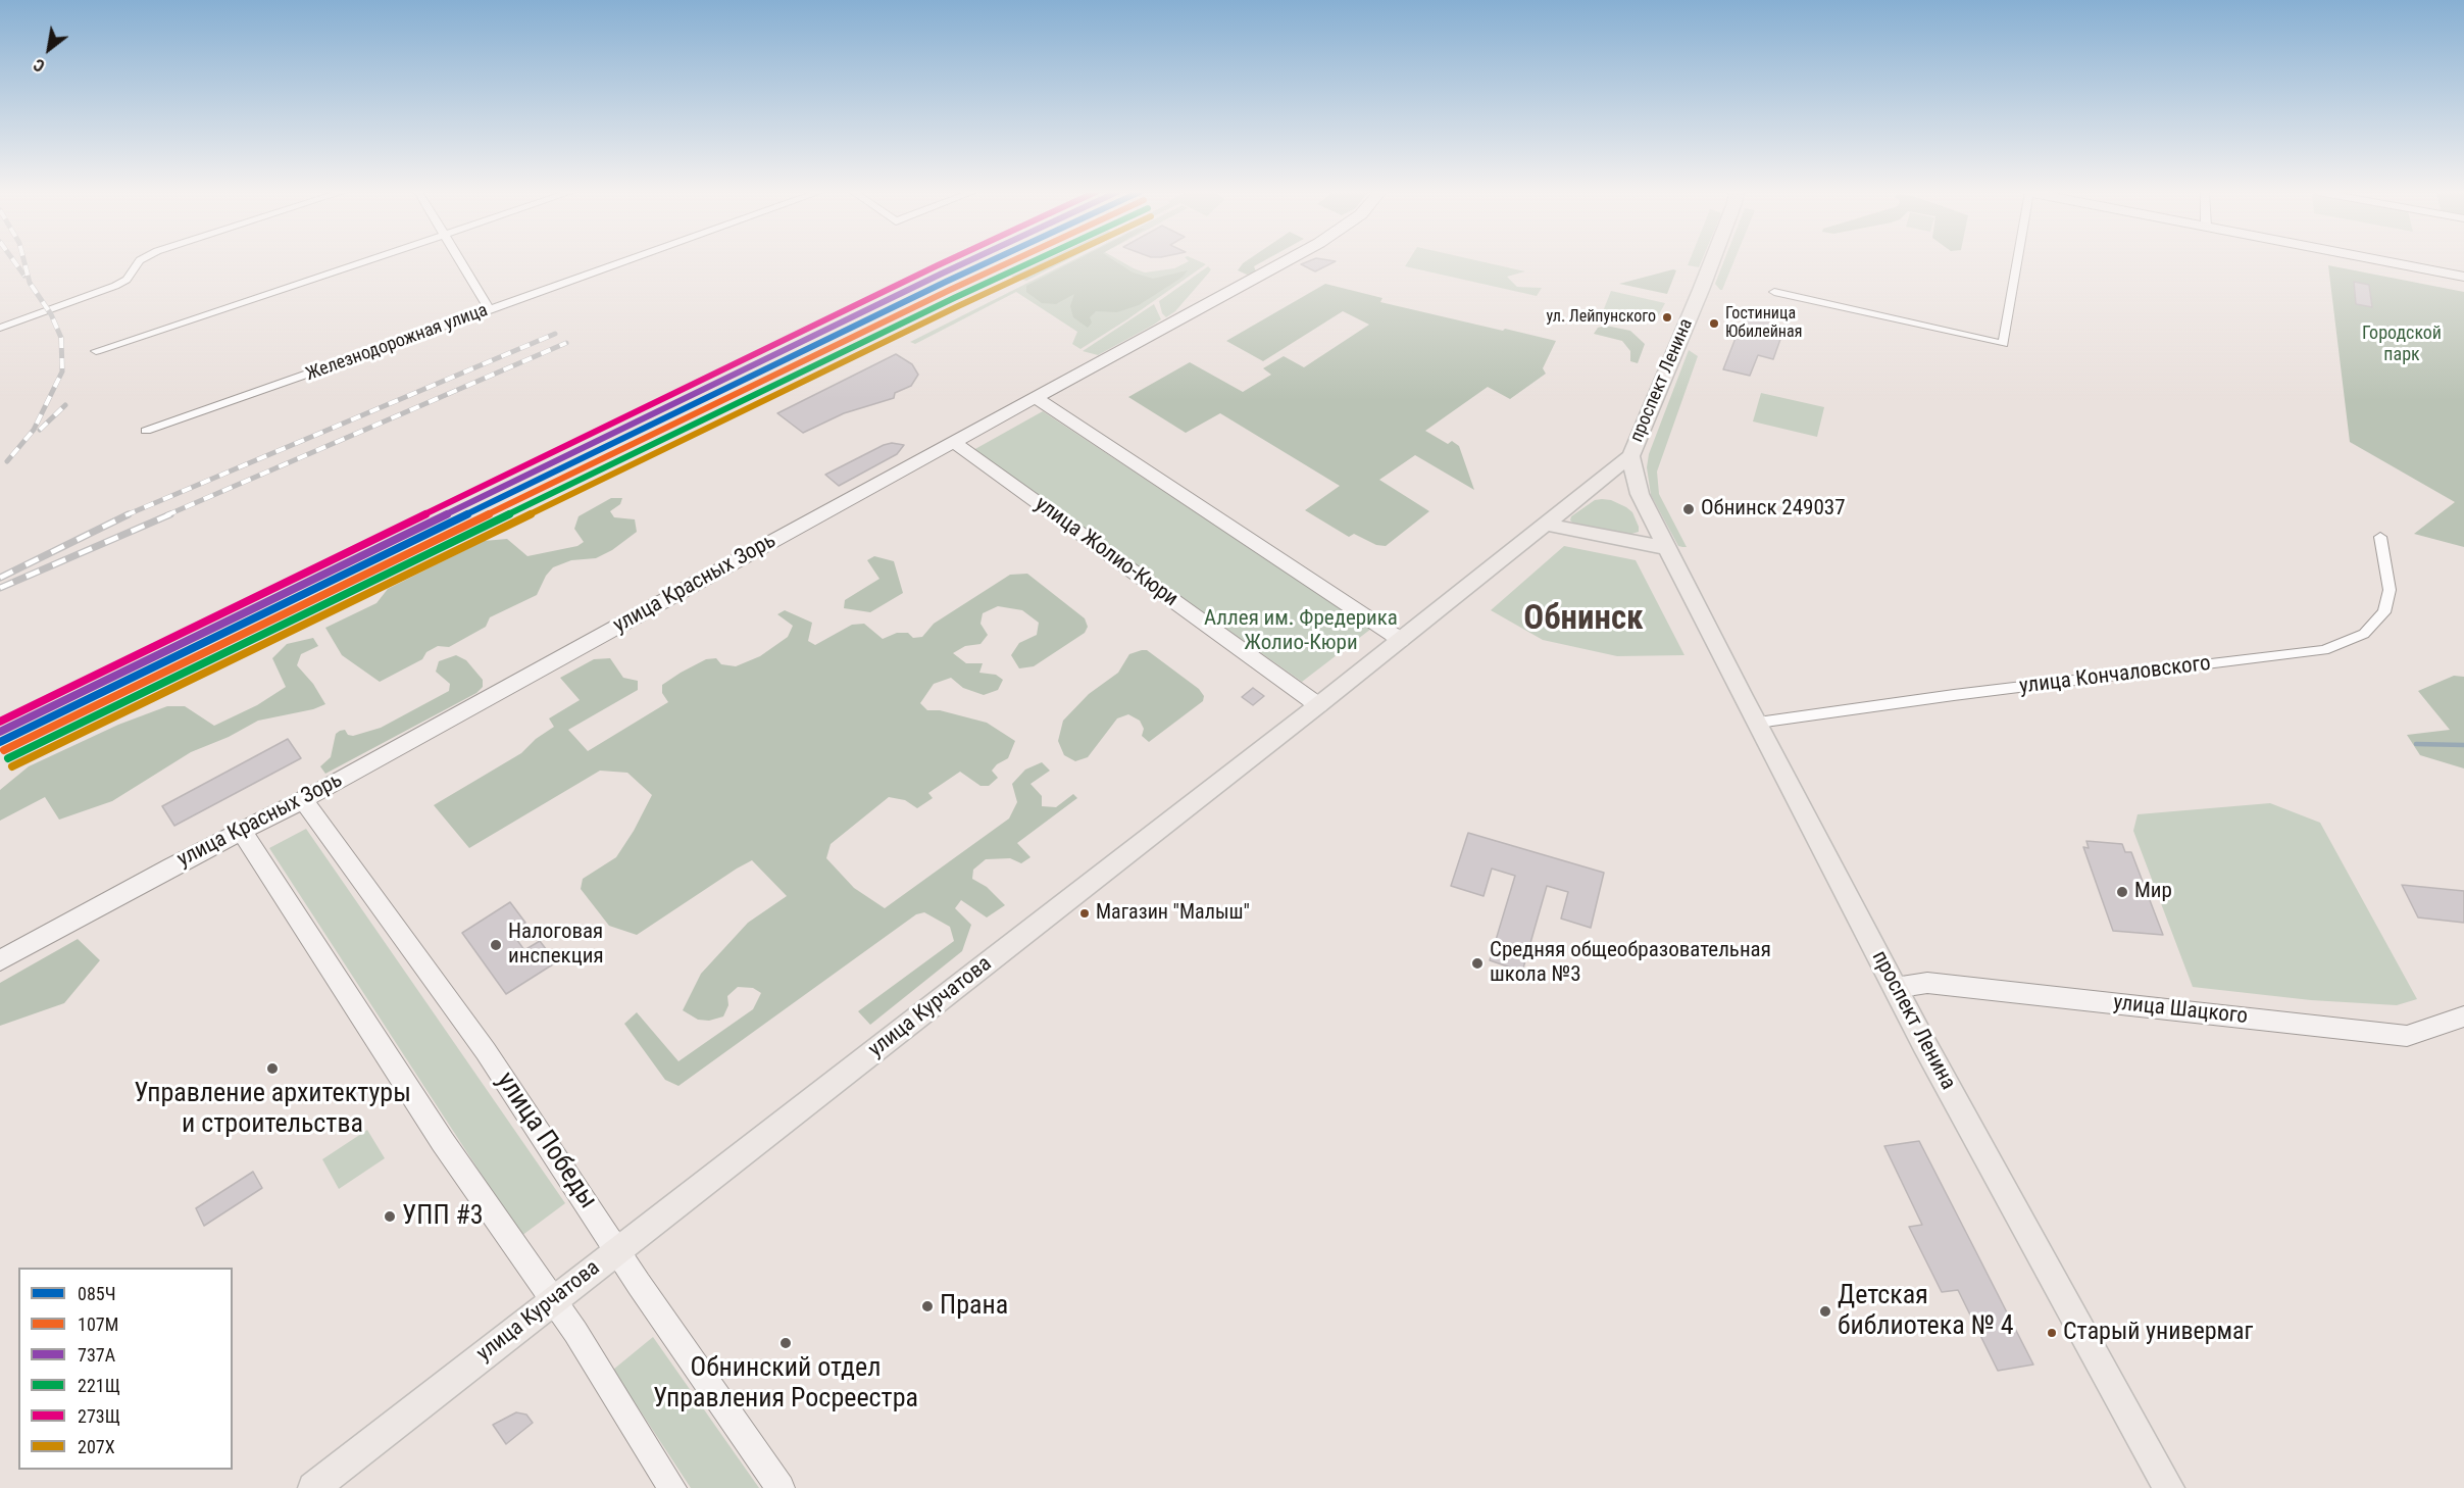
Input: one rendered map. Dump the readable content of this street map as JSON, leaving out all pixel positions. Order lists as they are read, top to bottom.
{
  "streets": {
    "main road": ["проспект Ленина", "улица Курчатова"],
    "street": [
      "Железнодорожная улица",
      "улица Жолио-Кюри",
      "улица Красных Зорь",
      "улица Кончаловского",
      "улица Шацкого",
      "улица Победы"
    ]
  },
  "crossings": [
    ["проспект Ленина", "улица Кончаловского"],
    ["проспект Ленина", "улица Курчатова"],
    ["проспект Ленина", "улица Шацкого"],
    ["улица Жолио-Кюри", "улица Красных Зорь"],
    ["улица Жолио-Кюри", "улица Курчатова"],
    ["улица Красных Зорь", "улица Победы"],
    ["улица Курчатова", "улица Победы"]
  ],
  "districts": ["Обнинск"],
  "parks": ["Городской парк", "Аллея им. Фредерика Жолио-Кюри"],
  "places": [
    "ул. Лейпунского",
    "Гостиница Юбилейная",
    "Обнинск 249037",
    "Мир",
    "Магазин \"Малыш\"",
    "Налоговая инспекция",
    "Средняя общеобразовательная школа №3",
    "Управление архитектуры и строительства",
    "УПП #3",
    "Прана",
    "Детская библиотека № 4",
    "Старый универмаг",
    "Обнинский отдел Управления Росреестра"
  ],
  "lines": [
    "transit line 085Ч",
    "transit line 107М",
    "transit line 737А",
    "transit line 221Щ",
    "transit line 273Щ",
    "transit line 207Х"
  ],
  "legend": [
    "085Ч",
    "107М",
    "737А",
    "221Щ",
    "273Щ",
    "207Х"
  ],
  "north": "bottom left"
}
